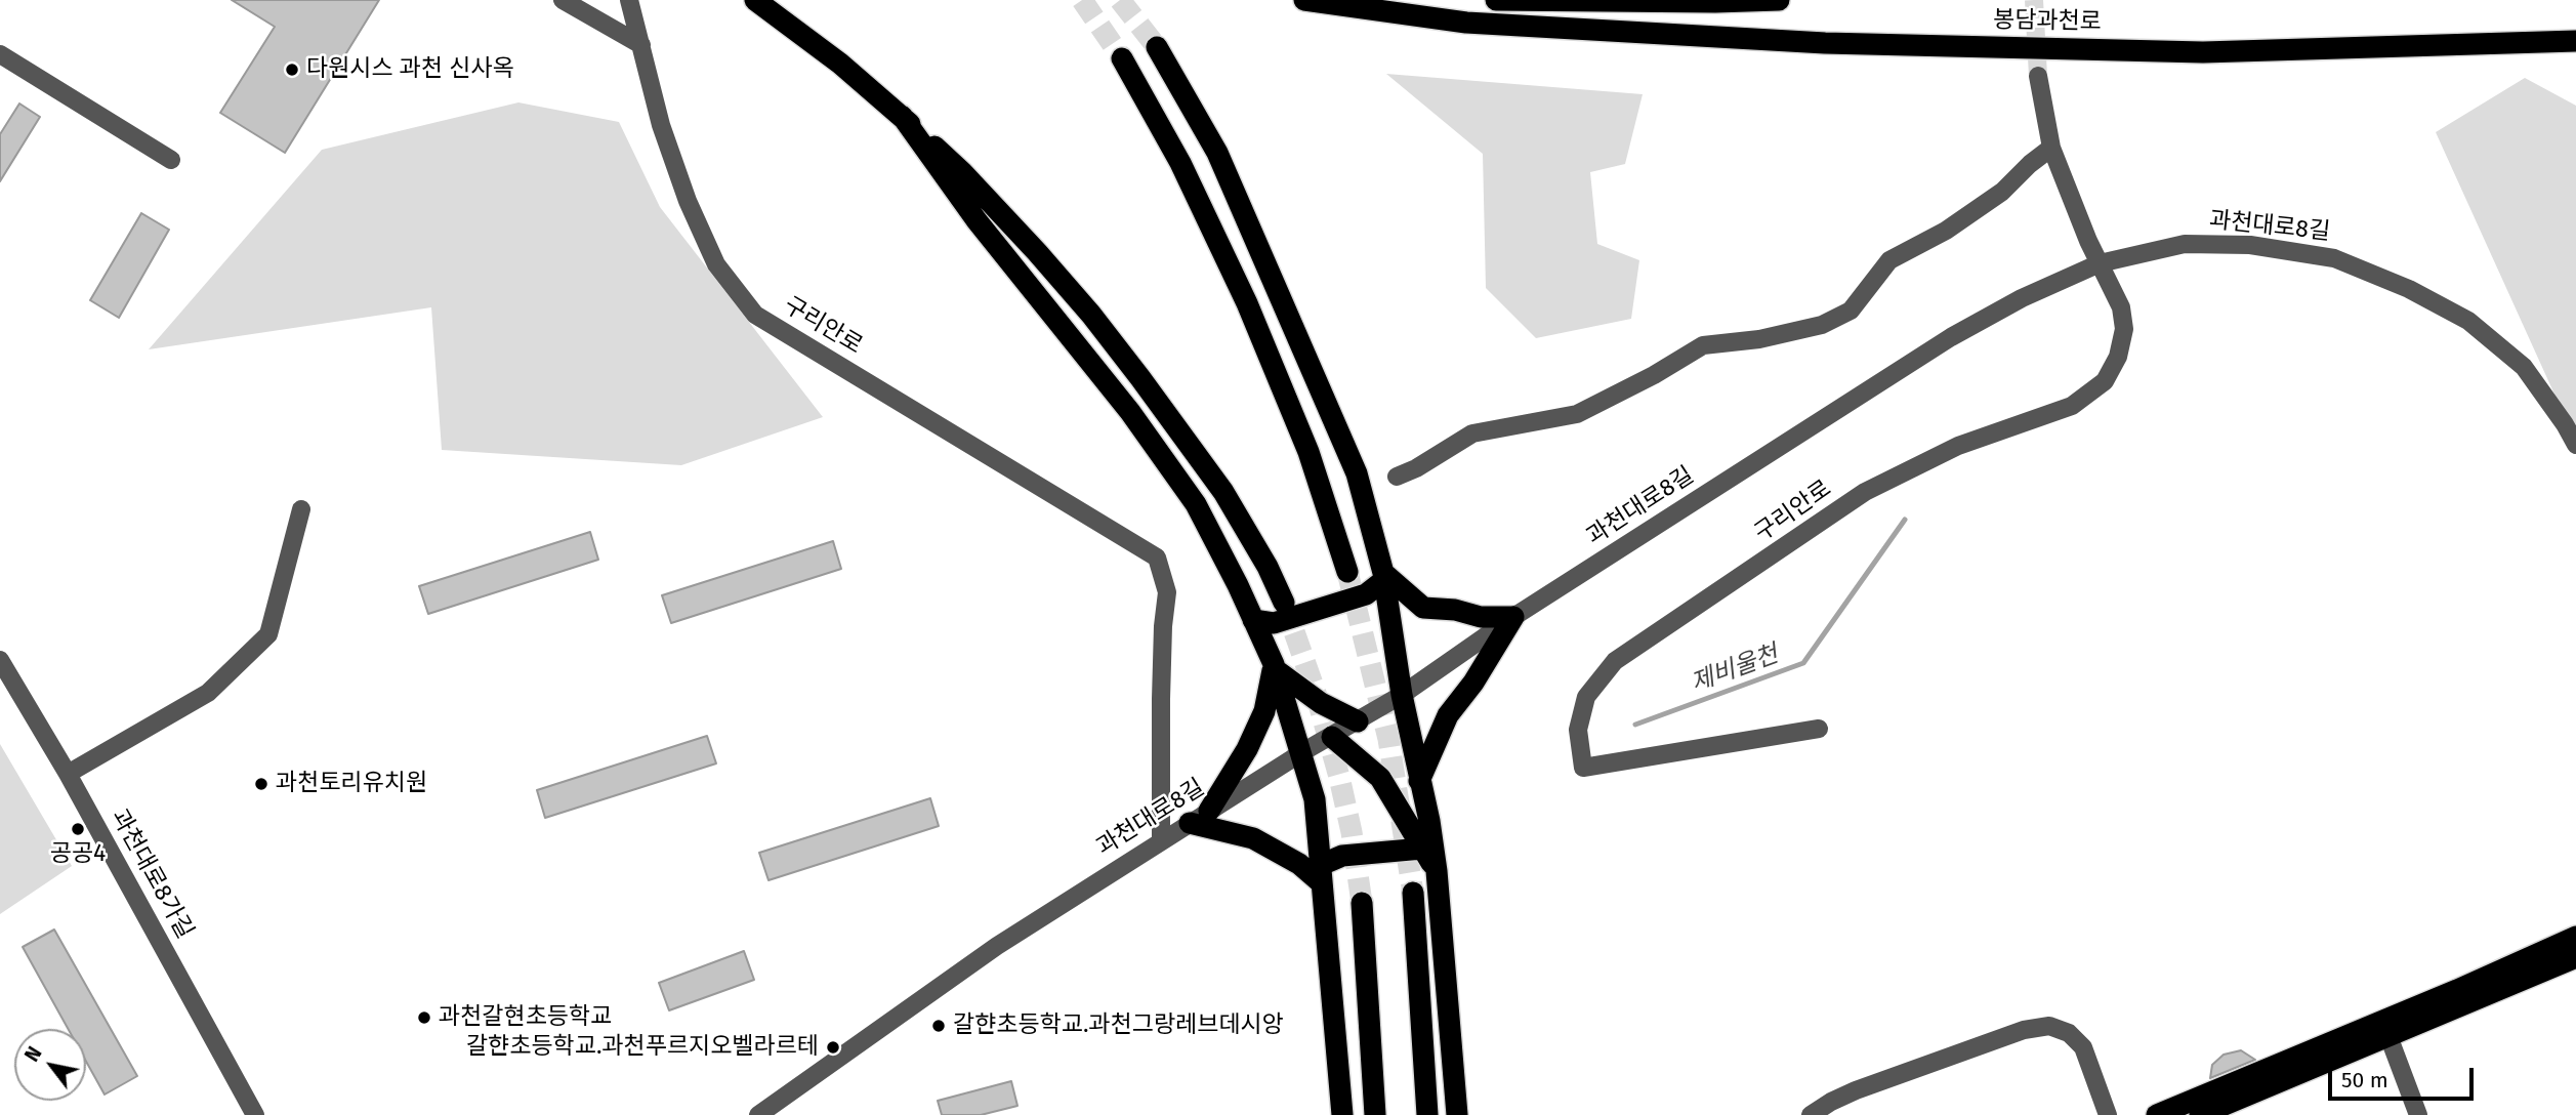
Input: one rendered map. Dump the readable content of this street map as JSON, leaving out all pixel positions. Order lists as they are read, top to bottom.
{
  "streets": {
    "highway": ["봉담과천로"],
    "street": ["과천대로8길", "구리안로", "과천대로8가길"]
  },
  "crossings": [
    ["과천대로8길", "구리안로"]
  ],
  "water": ["제비울천"],
  "places": [
    "다원시스 과천 신사옥",
    "과천토리유치원",
    "공공4",
    "과천갈현초등학교",
    "갈햔초등학교.과천그랑레브데시앙",
    "갈햔초등학교.과천푸르지오벨라르테"
  ],
  "scale_bar": "50 m",
  "north": "top left"
}
